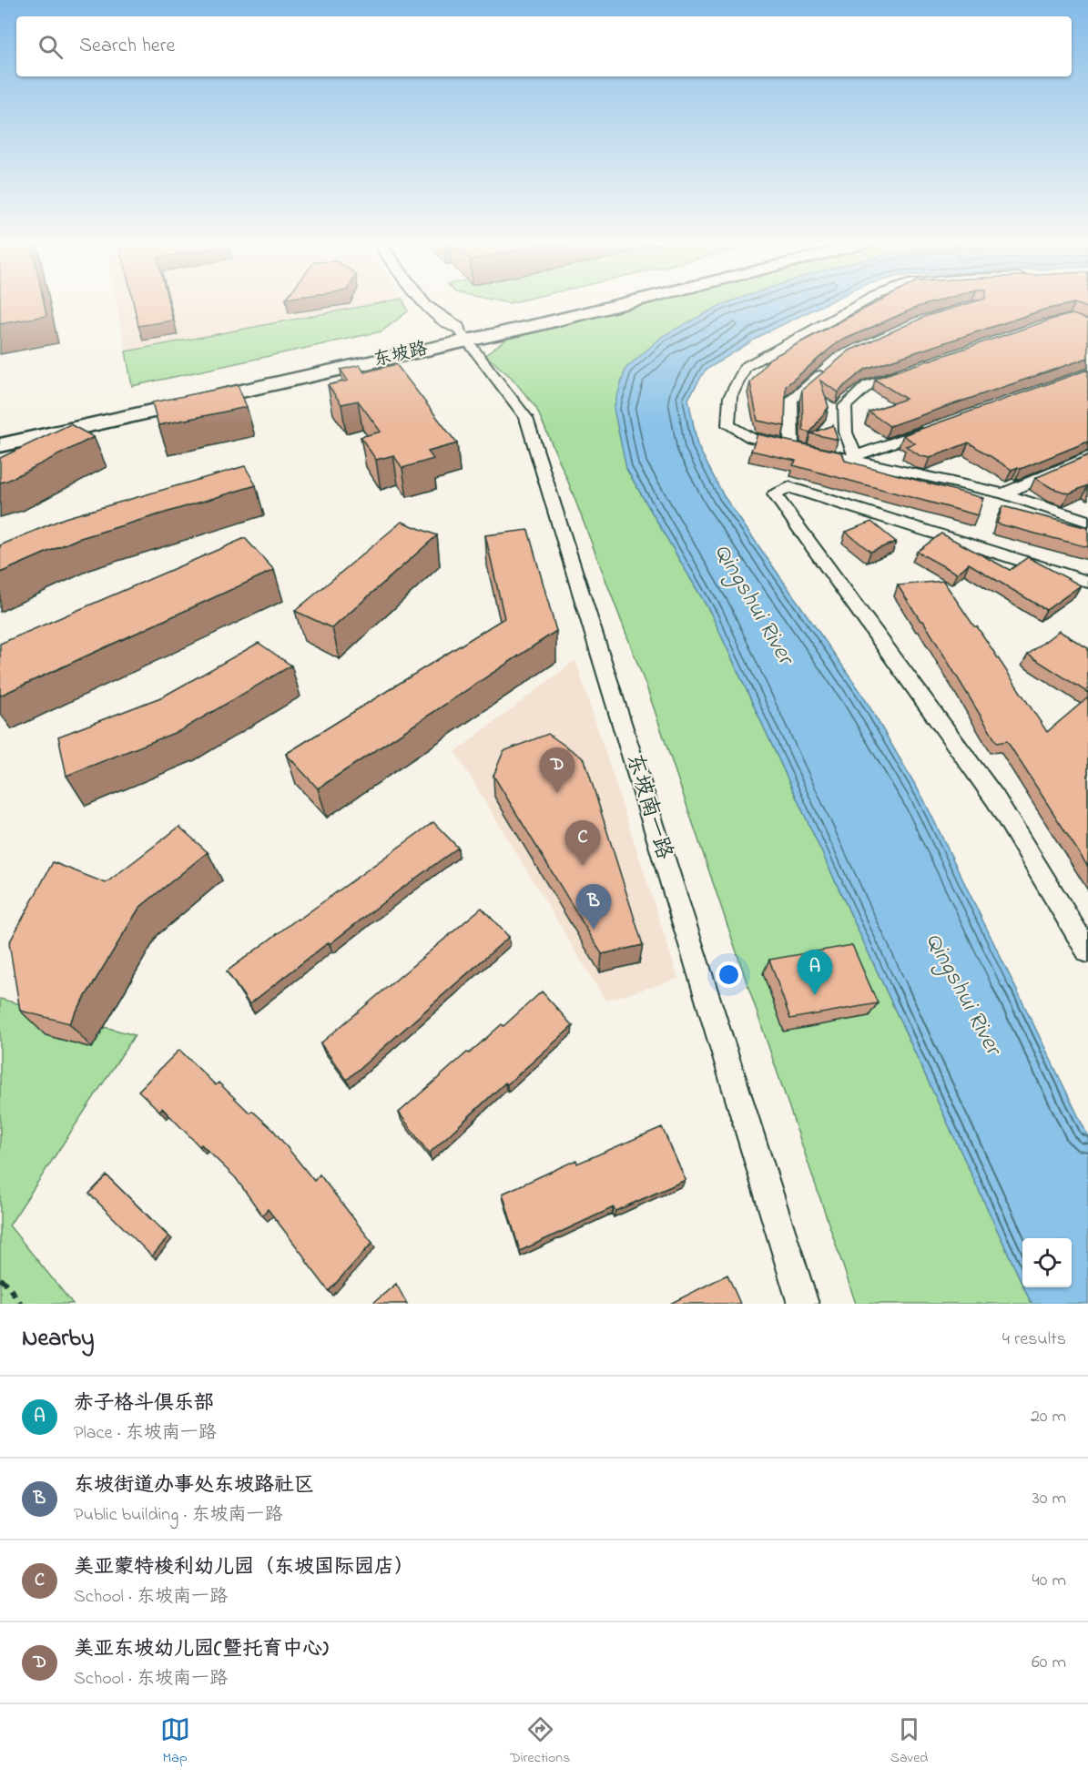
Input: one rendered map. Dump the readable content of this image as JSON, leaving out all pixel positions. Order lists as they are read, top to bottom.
{
  "streets": {
    "main road": ["东坡路"],
    "street": ["东坡南一路"]
  },
  "crossings": [
    ["东坡路", "东坡南一路"]
  ],
  "water": ["Qingshui River"],
  "page": {
    "search": "Search here",
    "pins": [
      "D",
      "C",
      "B",
      "A"
    ],
    "heading": ["Nearby", "4 results"],
    "list": [
      {
        "mark": "A",
        "name": "赤子格斗俱乐部",
        "note": "Place · 东坡南一路",
        "value": "20 m"
      },
      {
        "mark": "B",
        "name": "东坡街道办事处东坡路社区",
        "note": "Public building · 东坡南一路",
        "value": "30 m"
      },
      {
        "mark": "C",
        "name": "美亚蒙特梭利幼儿园（东坡国际园店）",
        "note": "School · 东坡南一路",
        "value": "40 m"
      },
      {
        "mark": "D",
        "name": "美亚东坡幼儿园(暨托育中心)",
        "note": "School · 东坡南一路",
        "value": "60 m"
      }
    ],
    "nav": ["Map", "Directions", "Saved"]
  }
}
